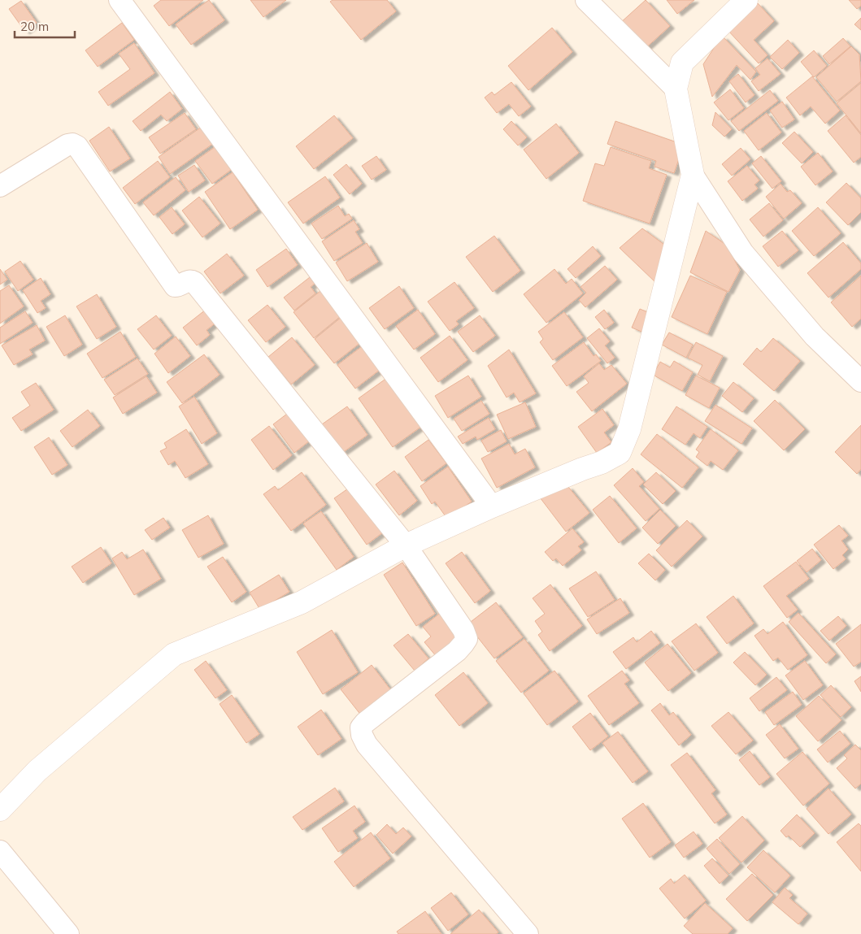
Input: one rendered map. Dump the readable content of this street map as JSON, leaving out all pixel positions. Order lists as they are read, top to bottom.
{
  "scale_bar": "20 m"
}
